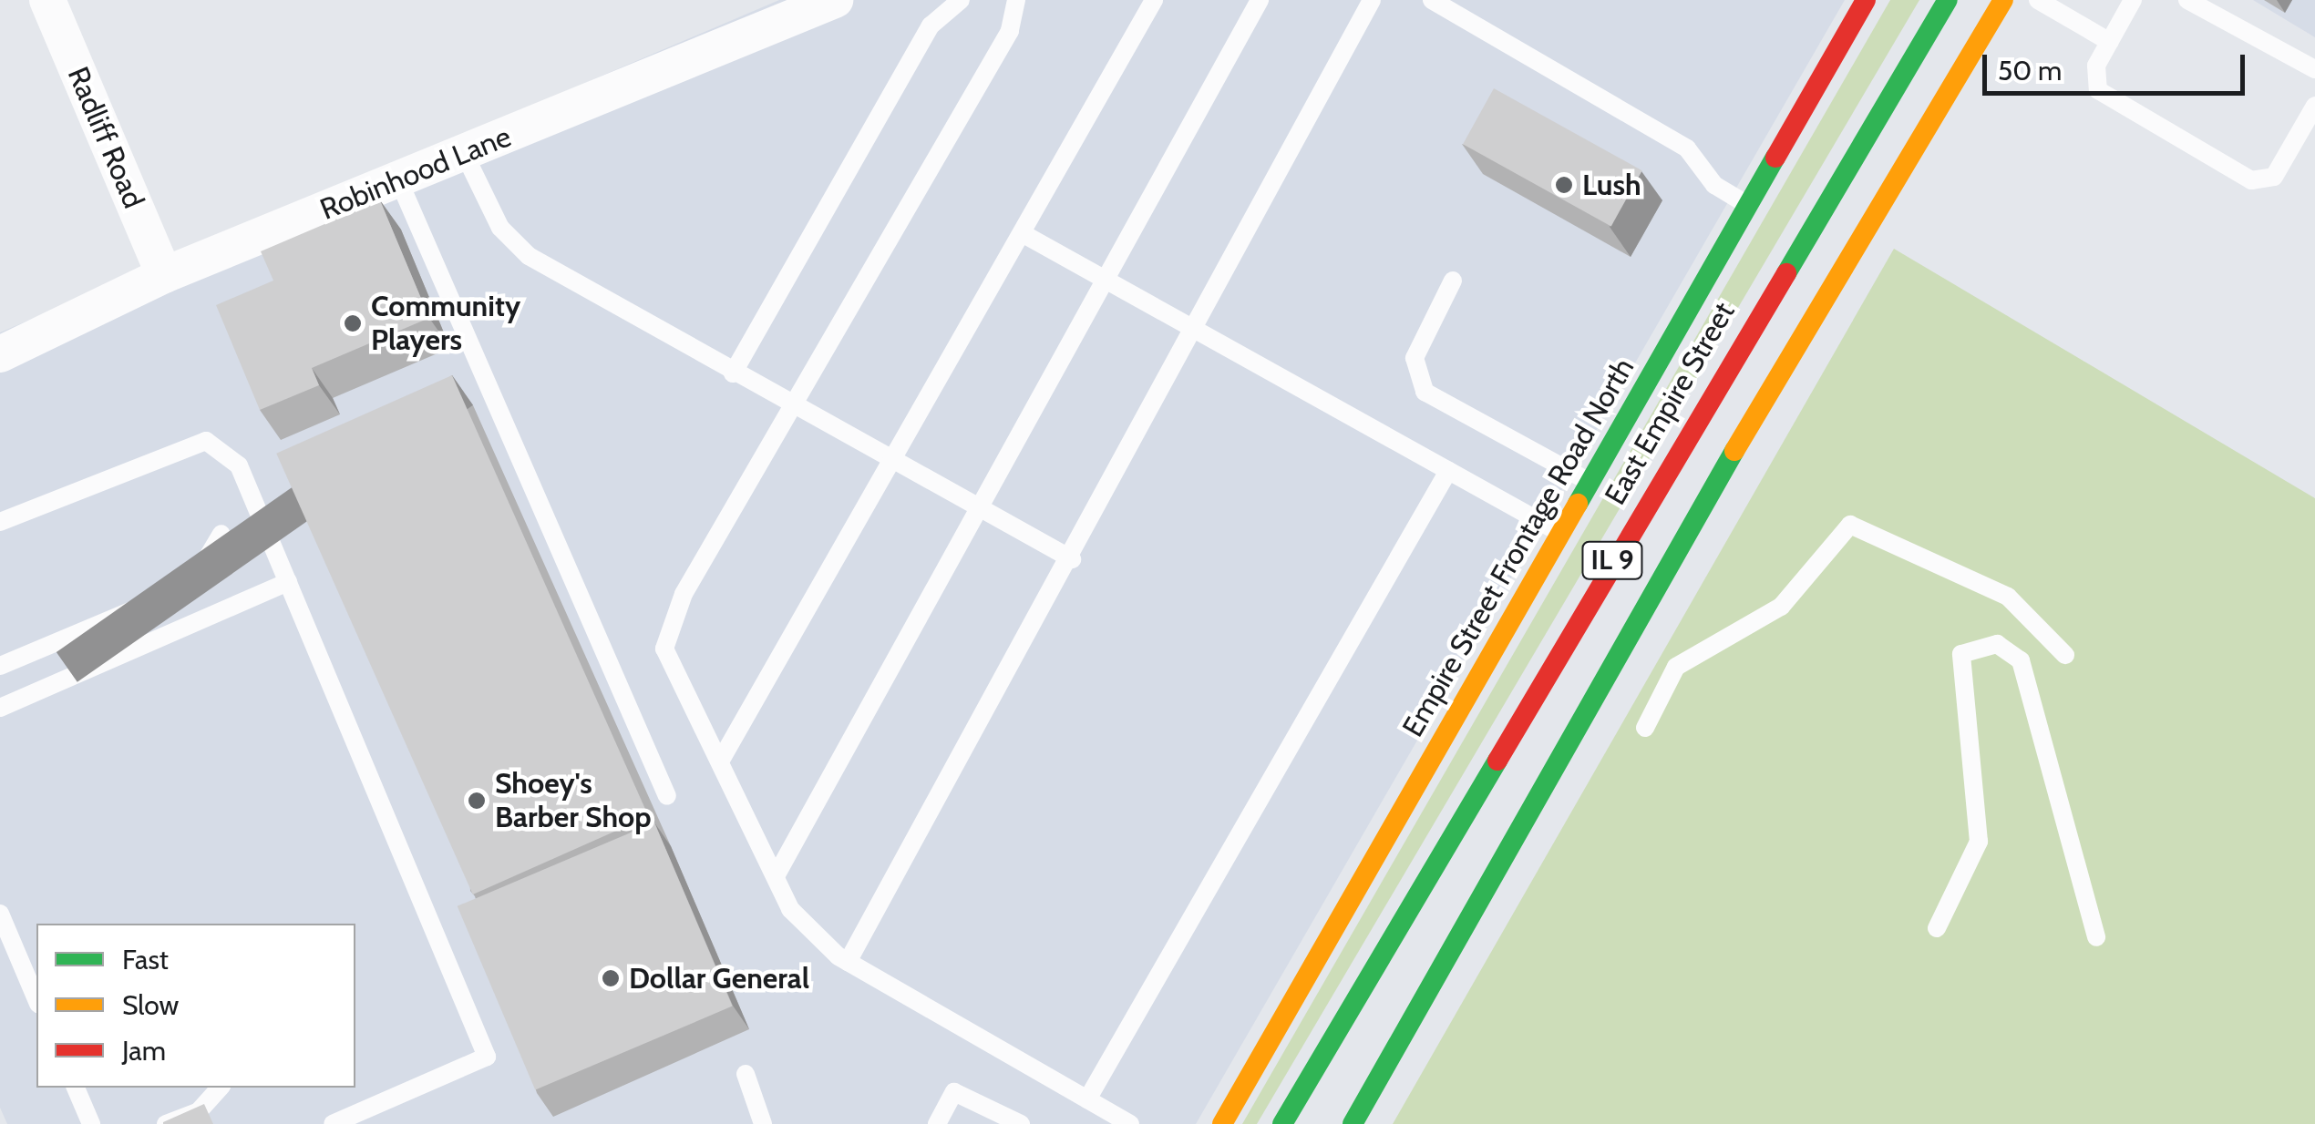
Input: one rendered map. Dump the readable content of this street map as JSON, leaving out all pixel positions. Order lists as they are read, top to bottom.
{
  "streets": {
    "main road": ["East Empire Street", "Empire Street Frontage Road North", "IL 9"],
    "street": ["Radliff Road", "Robinhood Lane"]
  },
  "crossings": [
    ["Radliff Road", "Robinhood Lane"]
  ],
  "places": [
    "Lush",
    "Community Players",
    "Shoey's Barber Shop",
    "Dollar General"
  ],
  "legend": ["Fast", "Slow", "Jam"],
  "scale_bar": "50 m"
}
